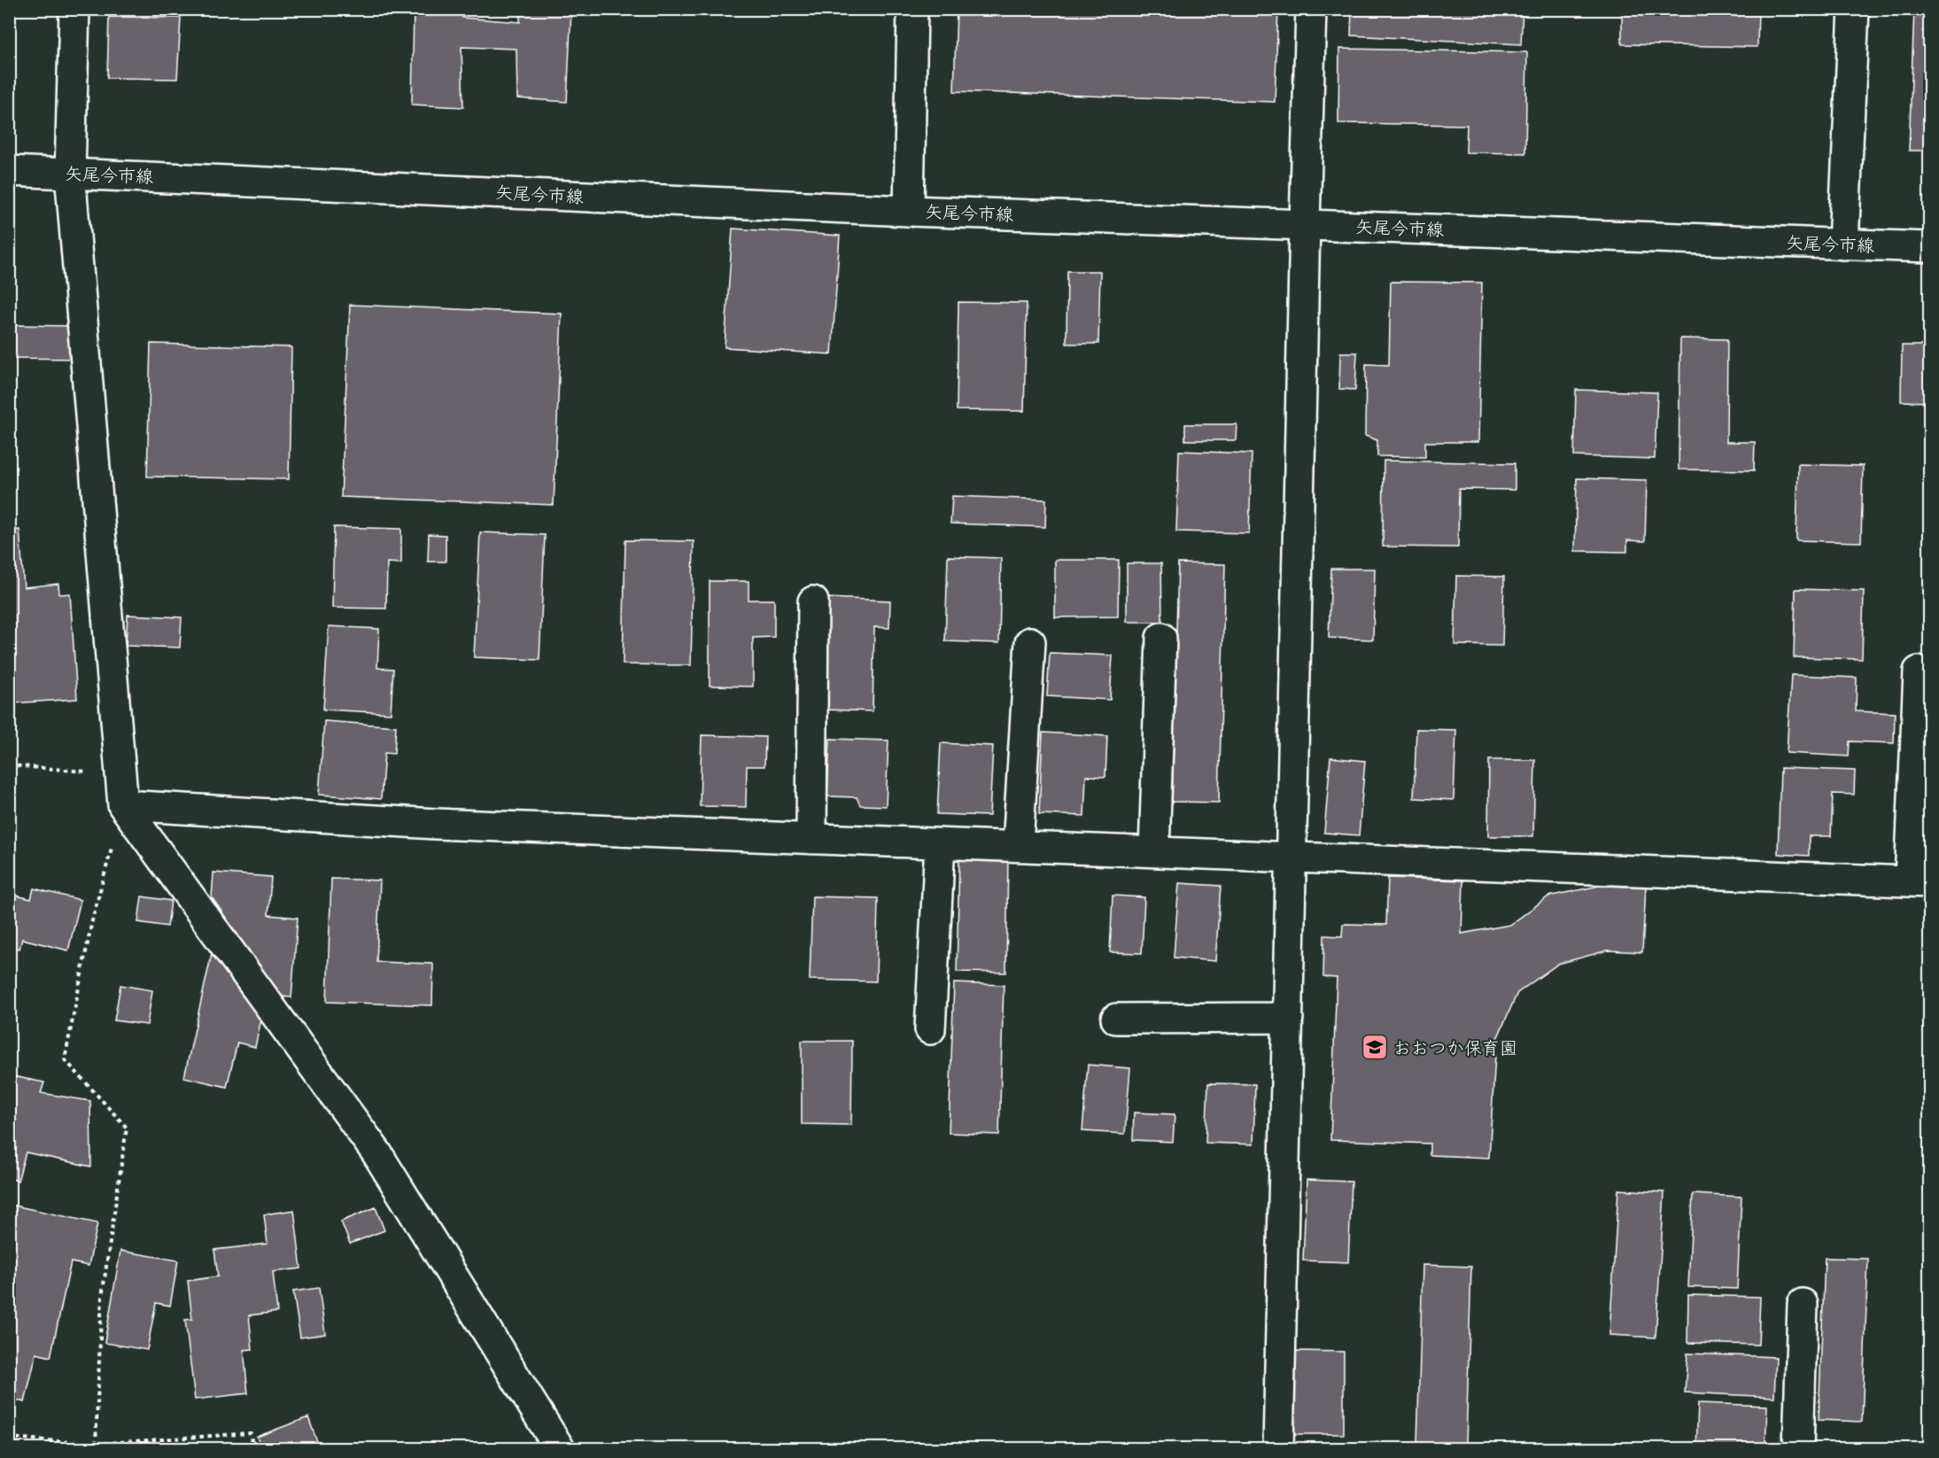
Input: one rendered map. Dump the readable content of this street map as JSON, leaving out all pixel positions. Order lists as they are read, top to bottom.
{
  "streets": {
    "street": ["矢尾今市線"]
  },
  "places": {
    "school or university": ["おおつか保育園"]
  }
}
